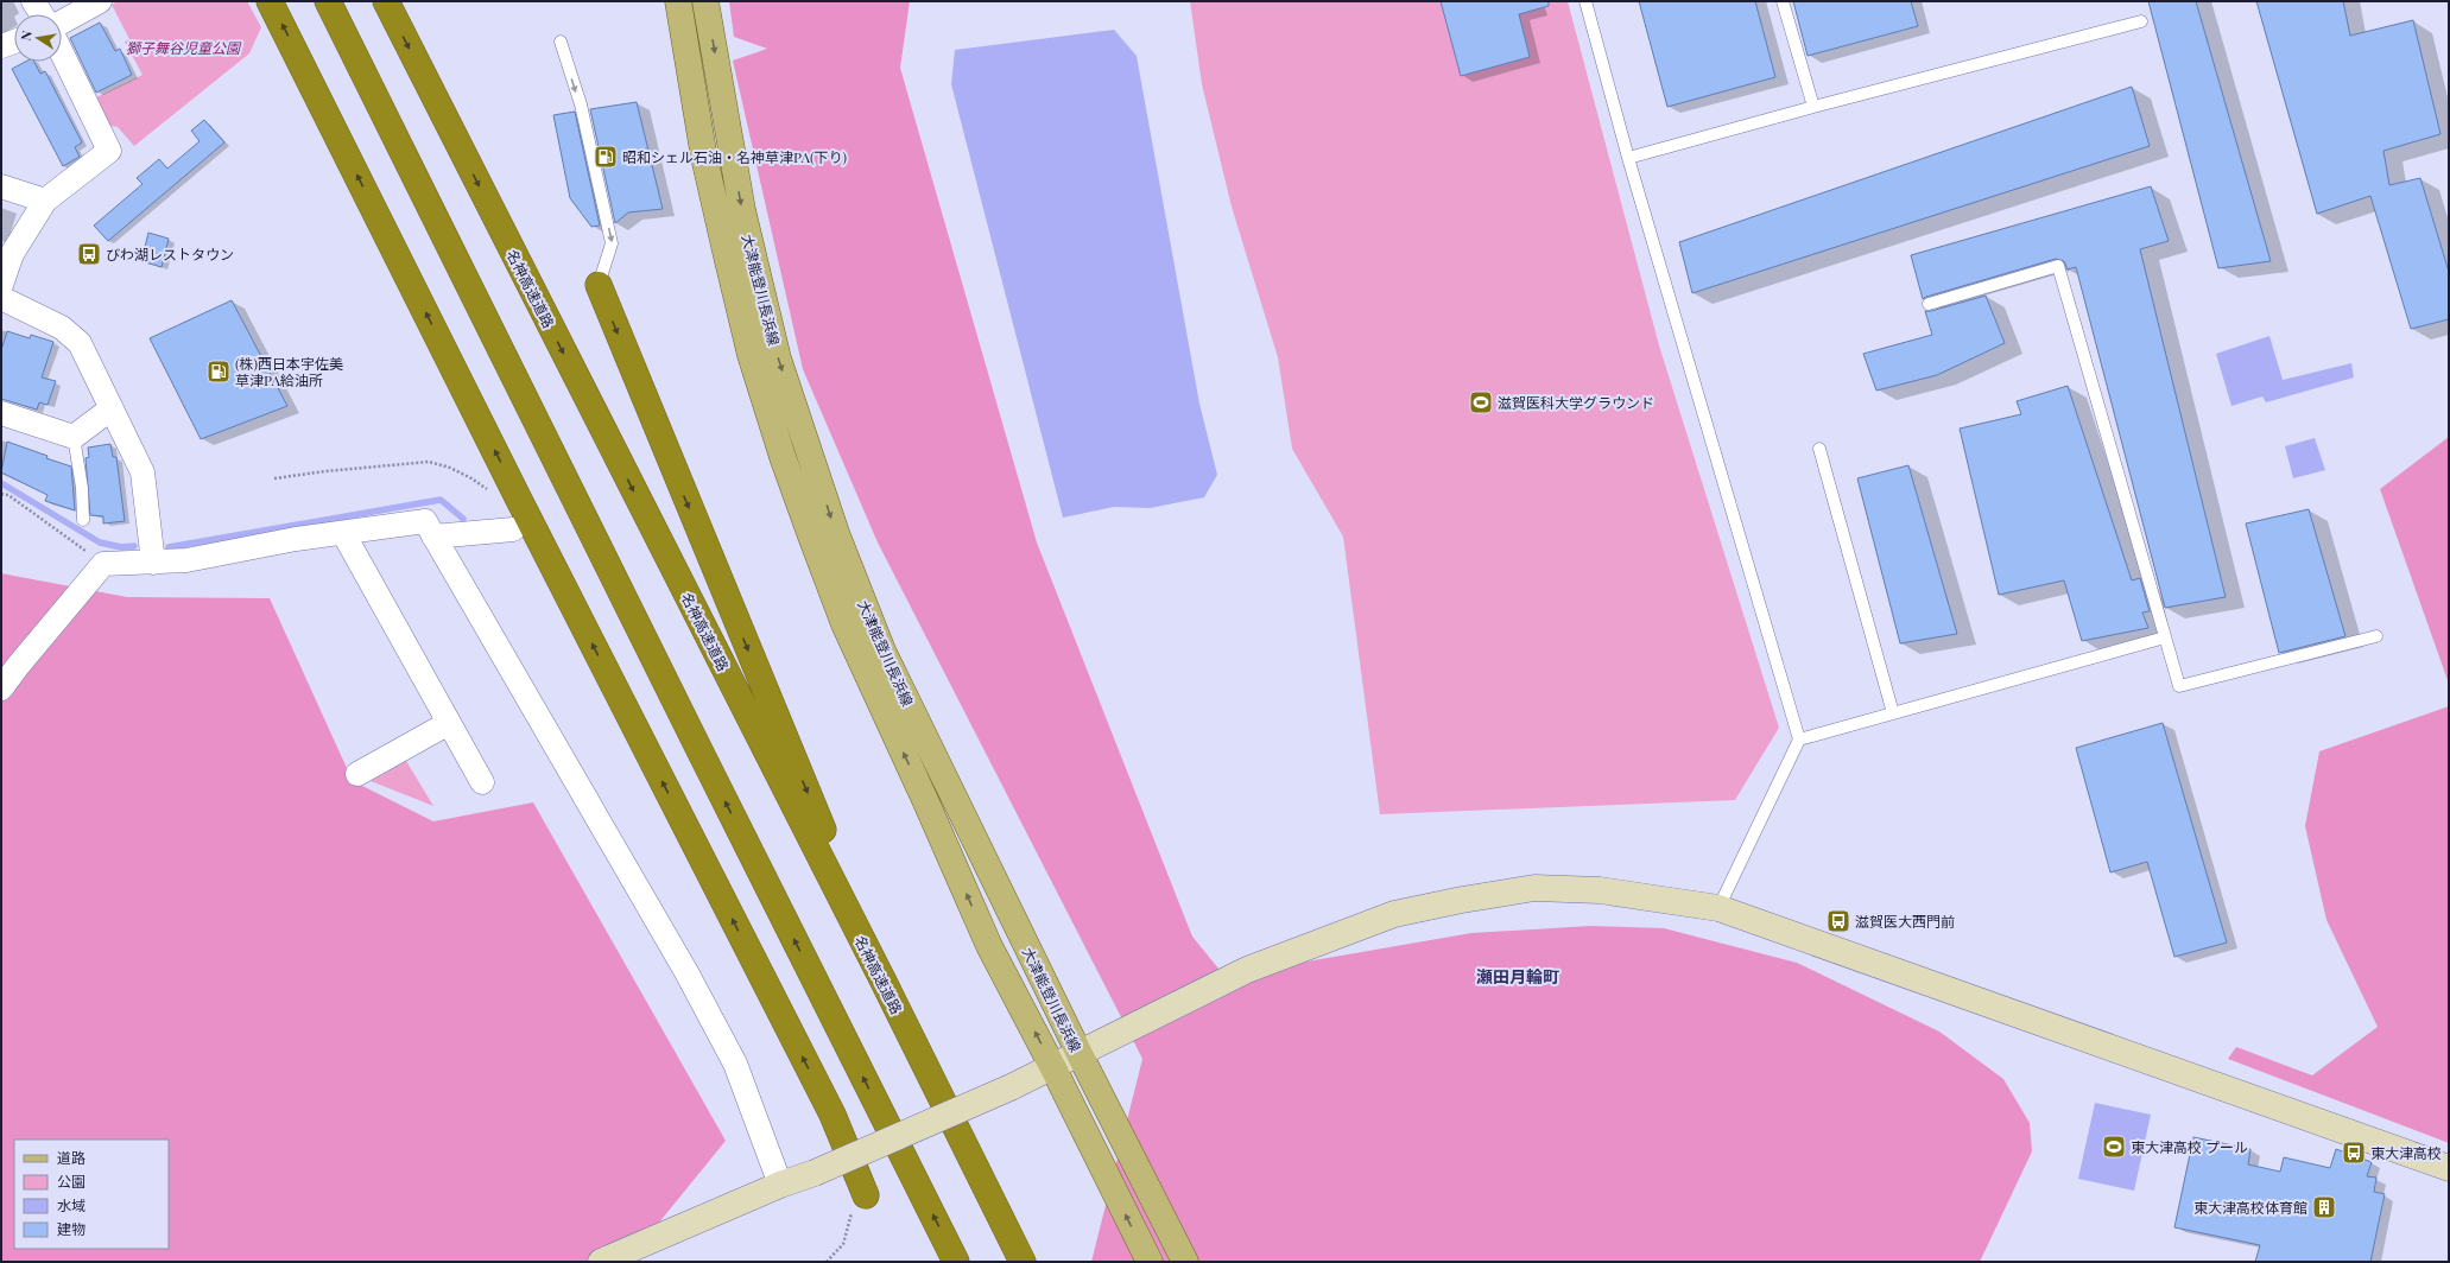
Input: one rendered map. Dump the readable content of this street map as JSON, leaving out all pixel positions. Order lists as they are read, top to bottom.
{
  "streets": {
    "highway": ["名神高速道路"],
    "main road": ["大津能登川長浜線"]
  },
  "districts": ["瀬田月輪町"],
  "parks": ["獅子舞谷児童公園"],
  "places": {
    "fuel station": ["昭和シェル石油・名神草津PA(下り)", "(株)西日本宇佐美 草津PA給油所"],
    "bus stop": ["びわ湖レストタウン", "滋賀医大西門前", "東大津高校"],
    "sports": ["滋賀医科大学グラウンド", "東大津高校 プール"],
    "building": ["東大津高校体育館"]
  },
  "legend": [
    "道路",
    "公園",
    "水域",
    "建物"
  ],
  "north": "left"
}
